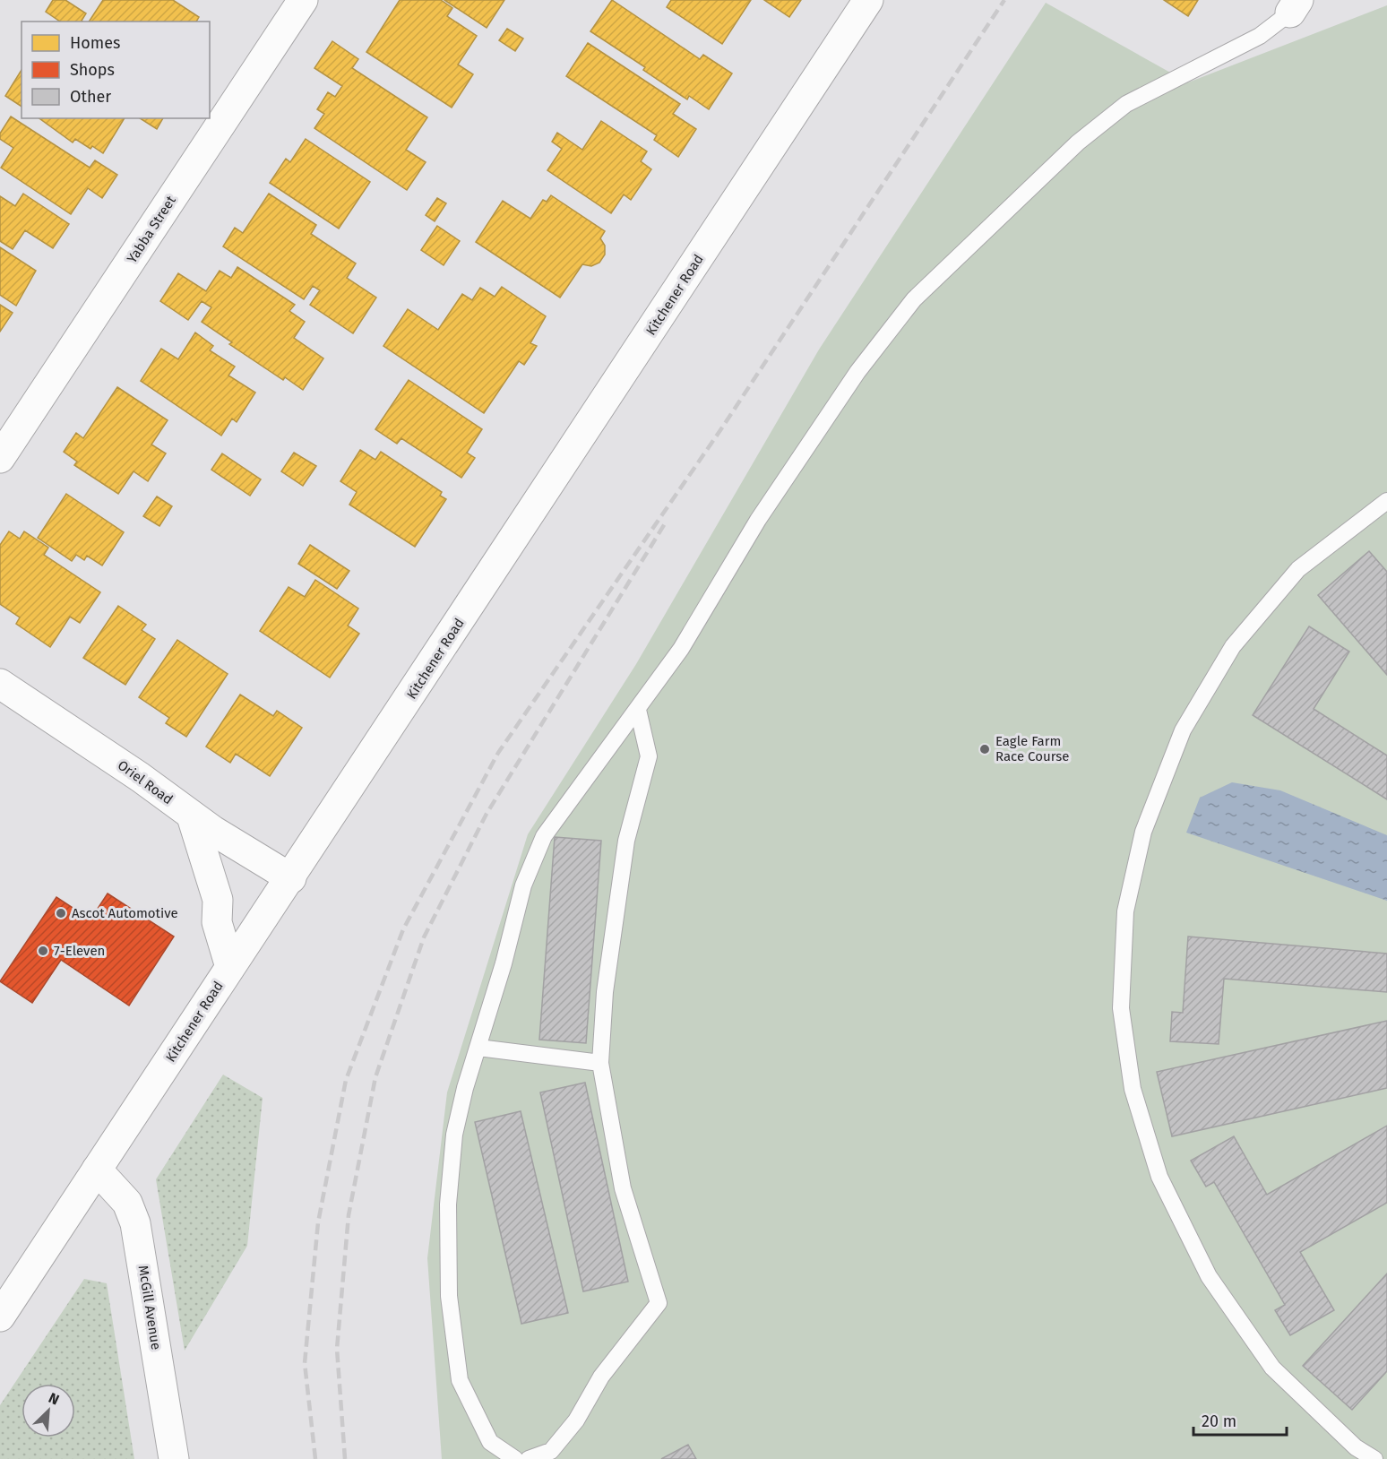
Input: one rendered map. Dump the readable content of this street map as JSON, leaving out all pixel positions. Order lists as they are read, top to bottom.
{
  "streets": {
    "main road": [
      "Yabba Street",
      "Kitchener Road",
      "Oriel Road",
      "McGill Avenue"
    ]
  },
  "crossings": [
    ["Kitchener Road", "Oriel Road"],
    ["Kitchener Road", "McGill Avenue"]
  ],
  "places": ["Eagle Farm Race Course", "Ascot Automotive", "7-Eleven"],
  "legend": ["Homes", "Shops", "Other"],
  "scale_bar": "20 m",
  "north": "top right"
}
